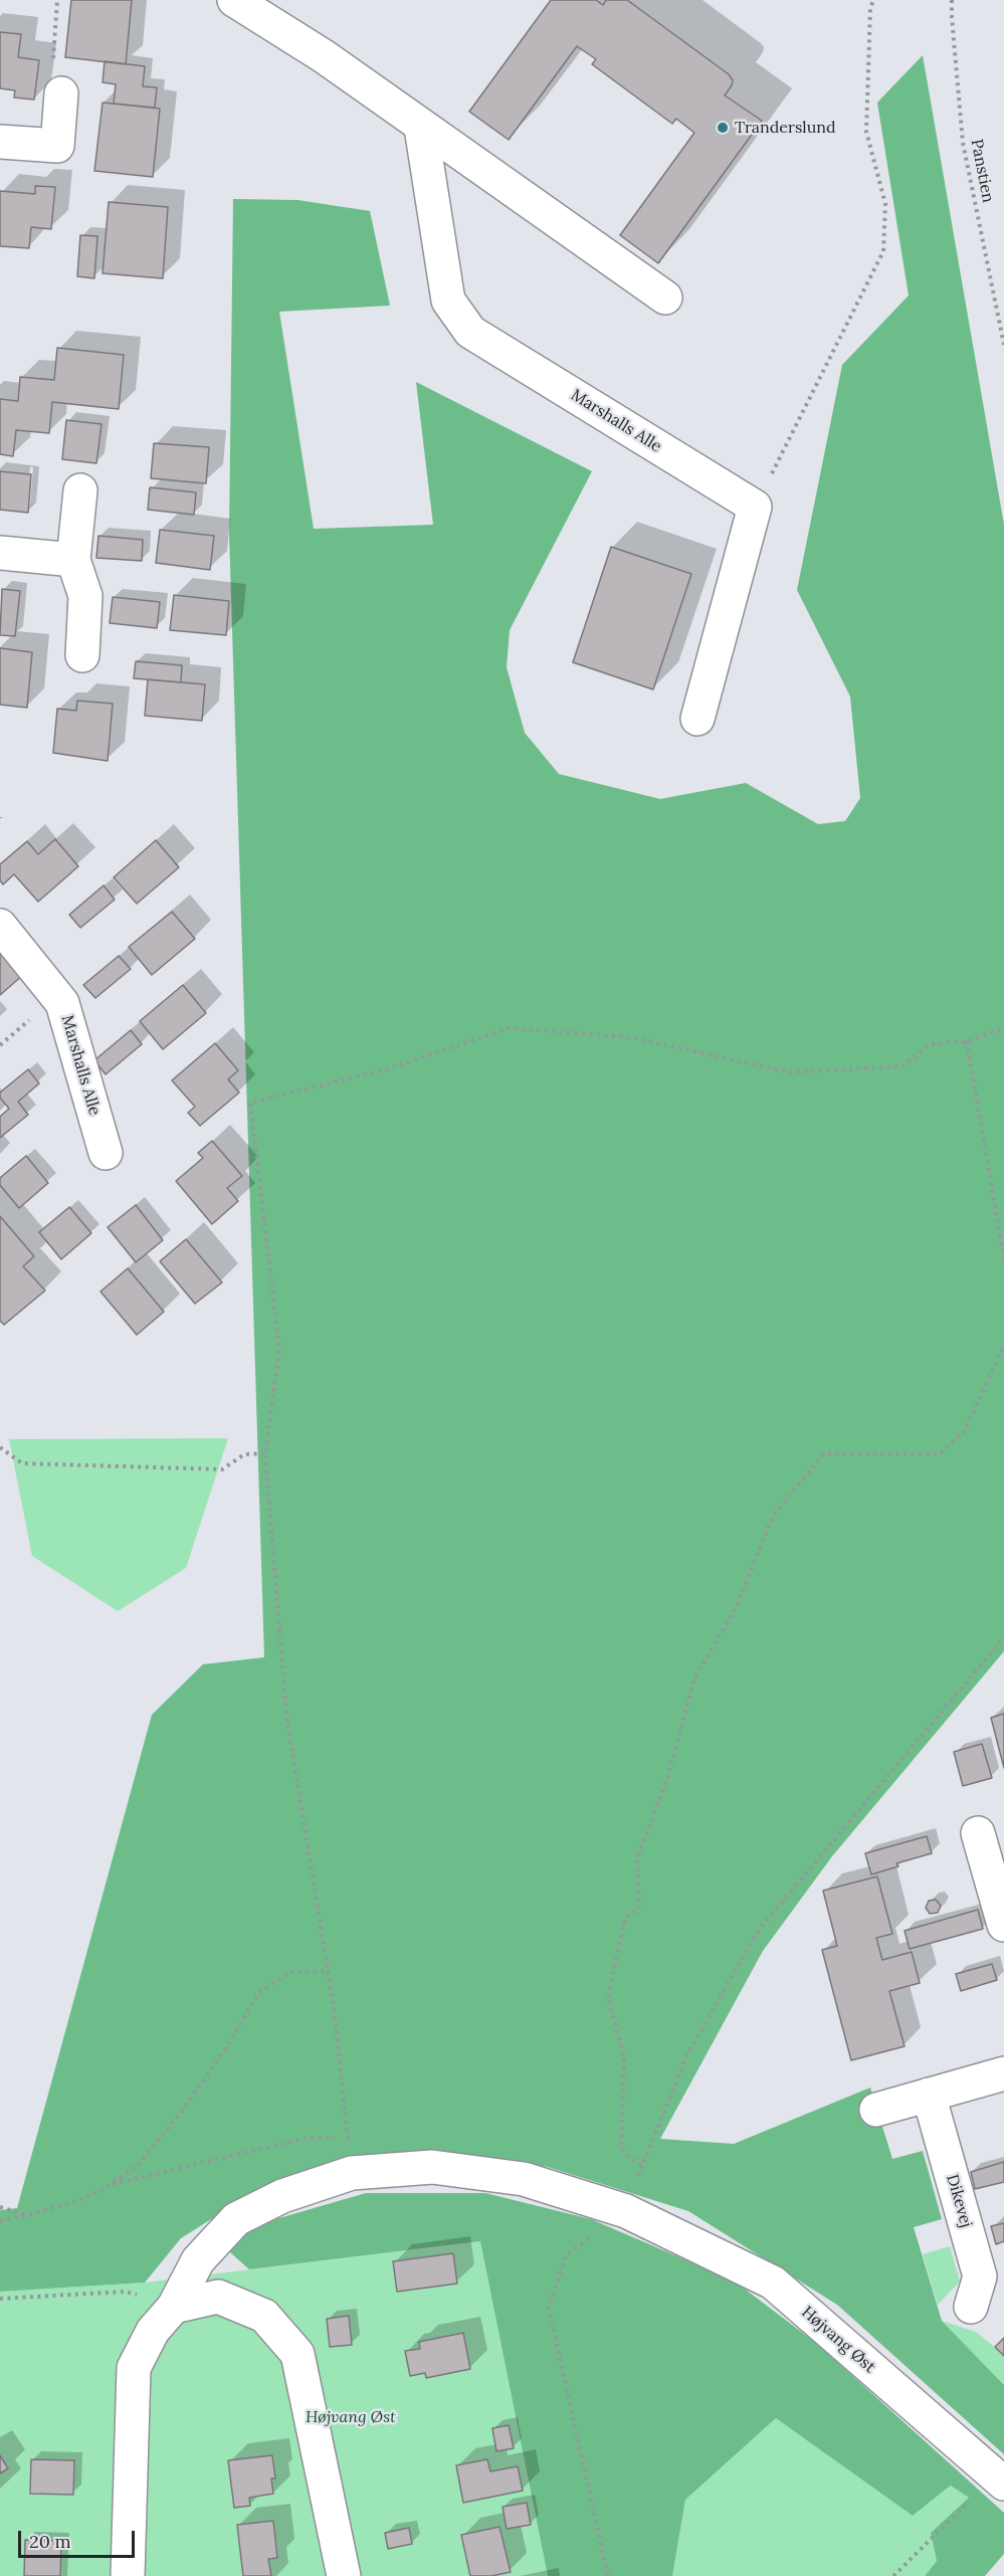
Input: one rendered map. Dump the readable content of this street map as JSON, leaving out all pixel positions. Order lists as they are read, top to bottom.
{
  "streets": {
    "street": ["Marshalls Alle", "Dikevej", "Højvang Øst"],
    "path": ["Panstien"]
  },
  "parks": ["Højvang Øst"],
  "places": ["Tranderslund"],
  "scale_bar": "20 m"
}
